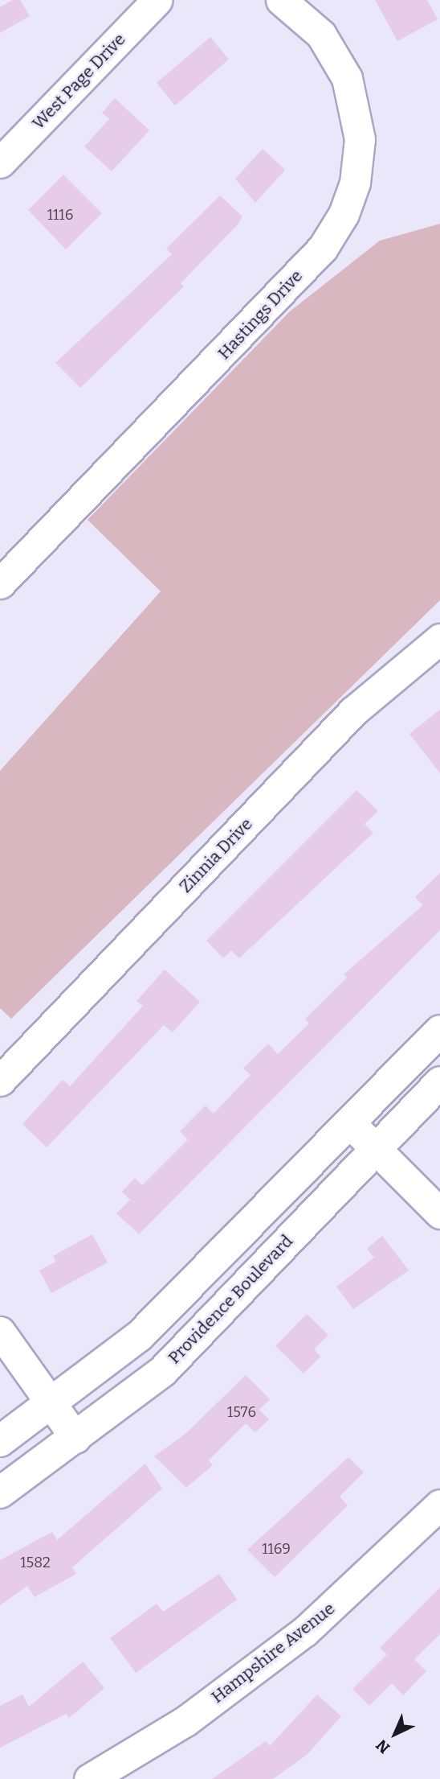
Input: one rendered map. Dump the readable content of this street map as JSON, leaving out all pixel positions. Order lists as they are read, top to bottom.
{
  "streets": {
    "main road": ["Providence Boulevard"],
    "street": [
      "West Page Drive",
      "Hastings Drive",
      "Zinnia Drive",
      "Hampshire Avenue"
    ]
  },
  "house_numbers": [
    "1116",
    "1576",
    "1169",
    "1582"
  ],
  "north": "bottom left"
}
